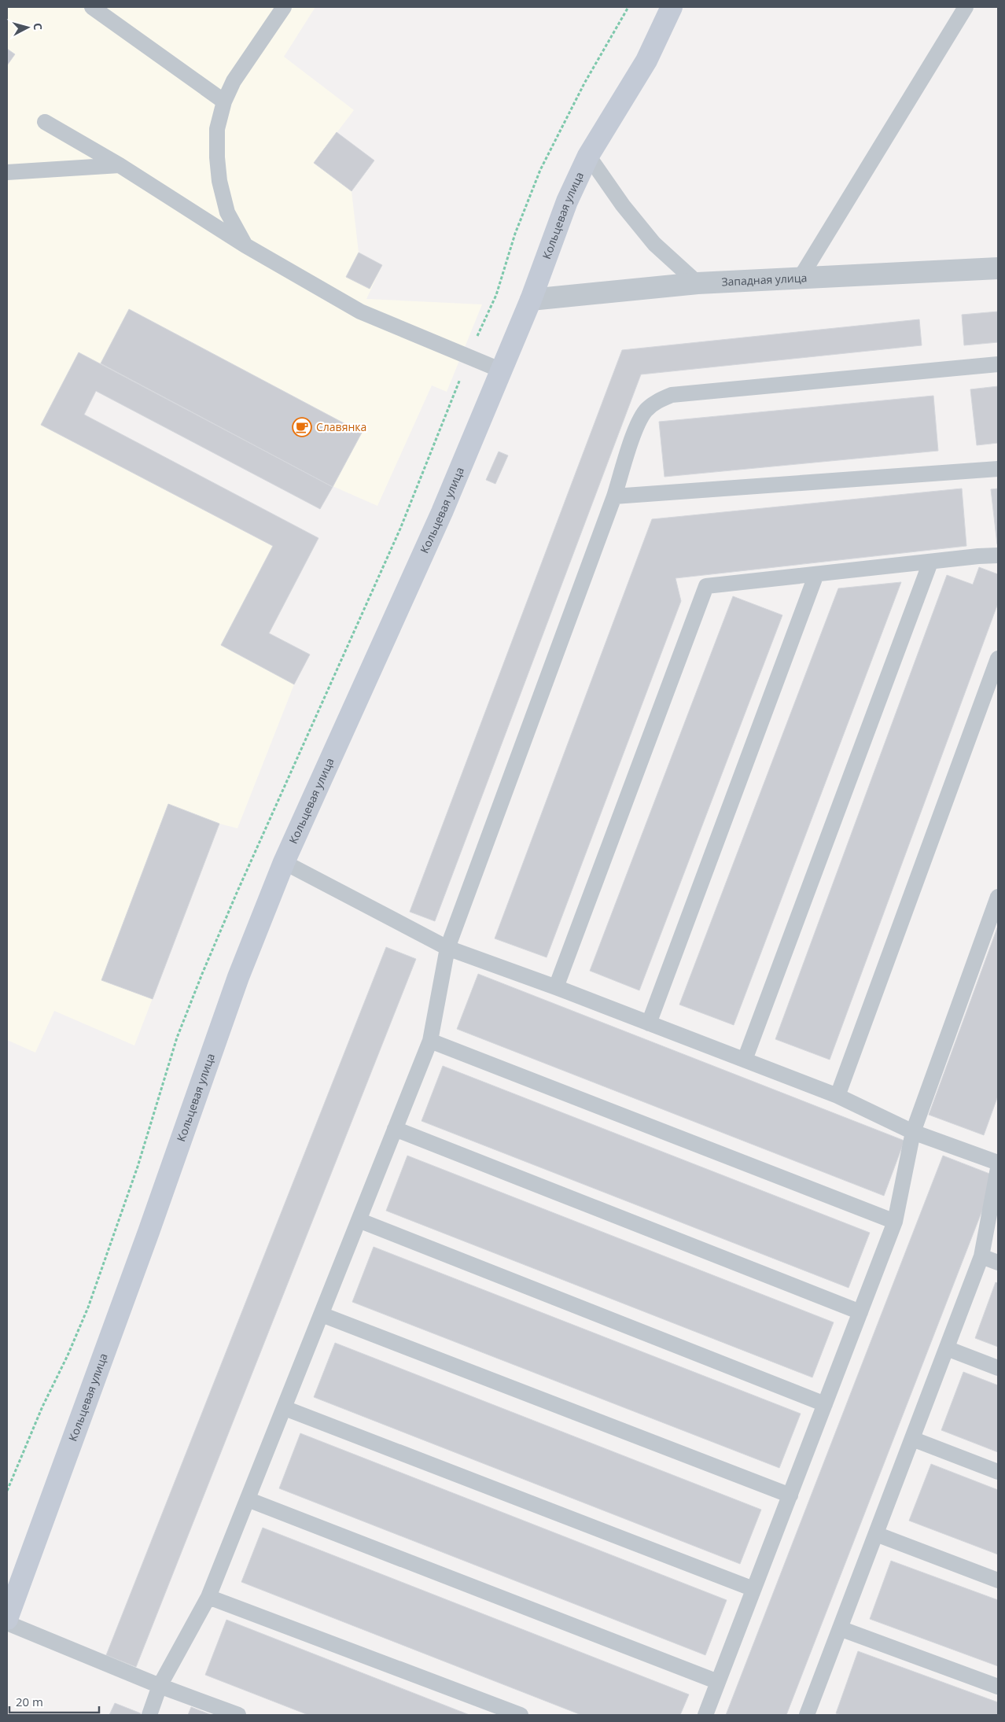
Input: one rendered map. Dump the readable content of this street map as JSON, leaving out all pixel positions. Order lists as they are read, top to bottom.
{
  "streets": {
    "street": ["Кольцевая улица", "Западная улица"]
  },
  "crossings": [
    ["Кольцевая улица", "Западная улица"]
  ],
  "places": {
    "cafe": ["Славянка"]
  },
  "scale_bar": "20 m",
  "north": "right"
}
